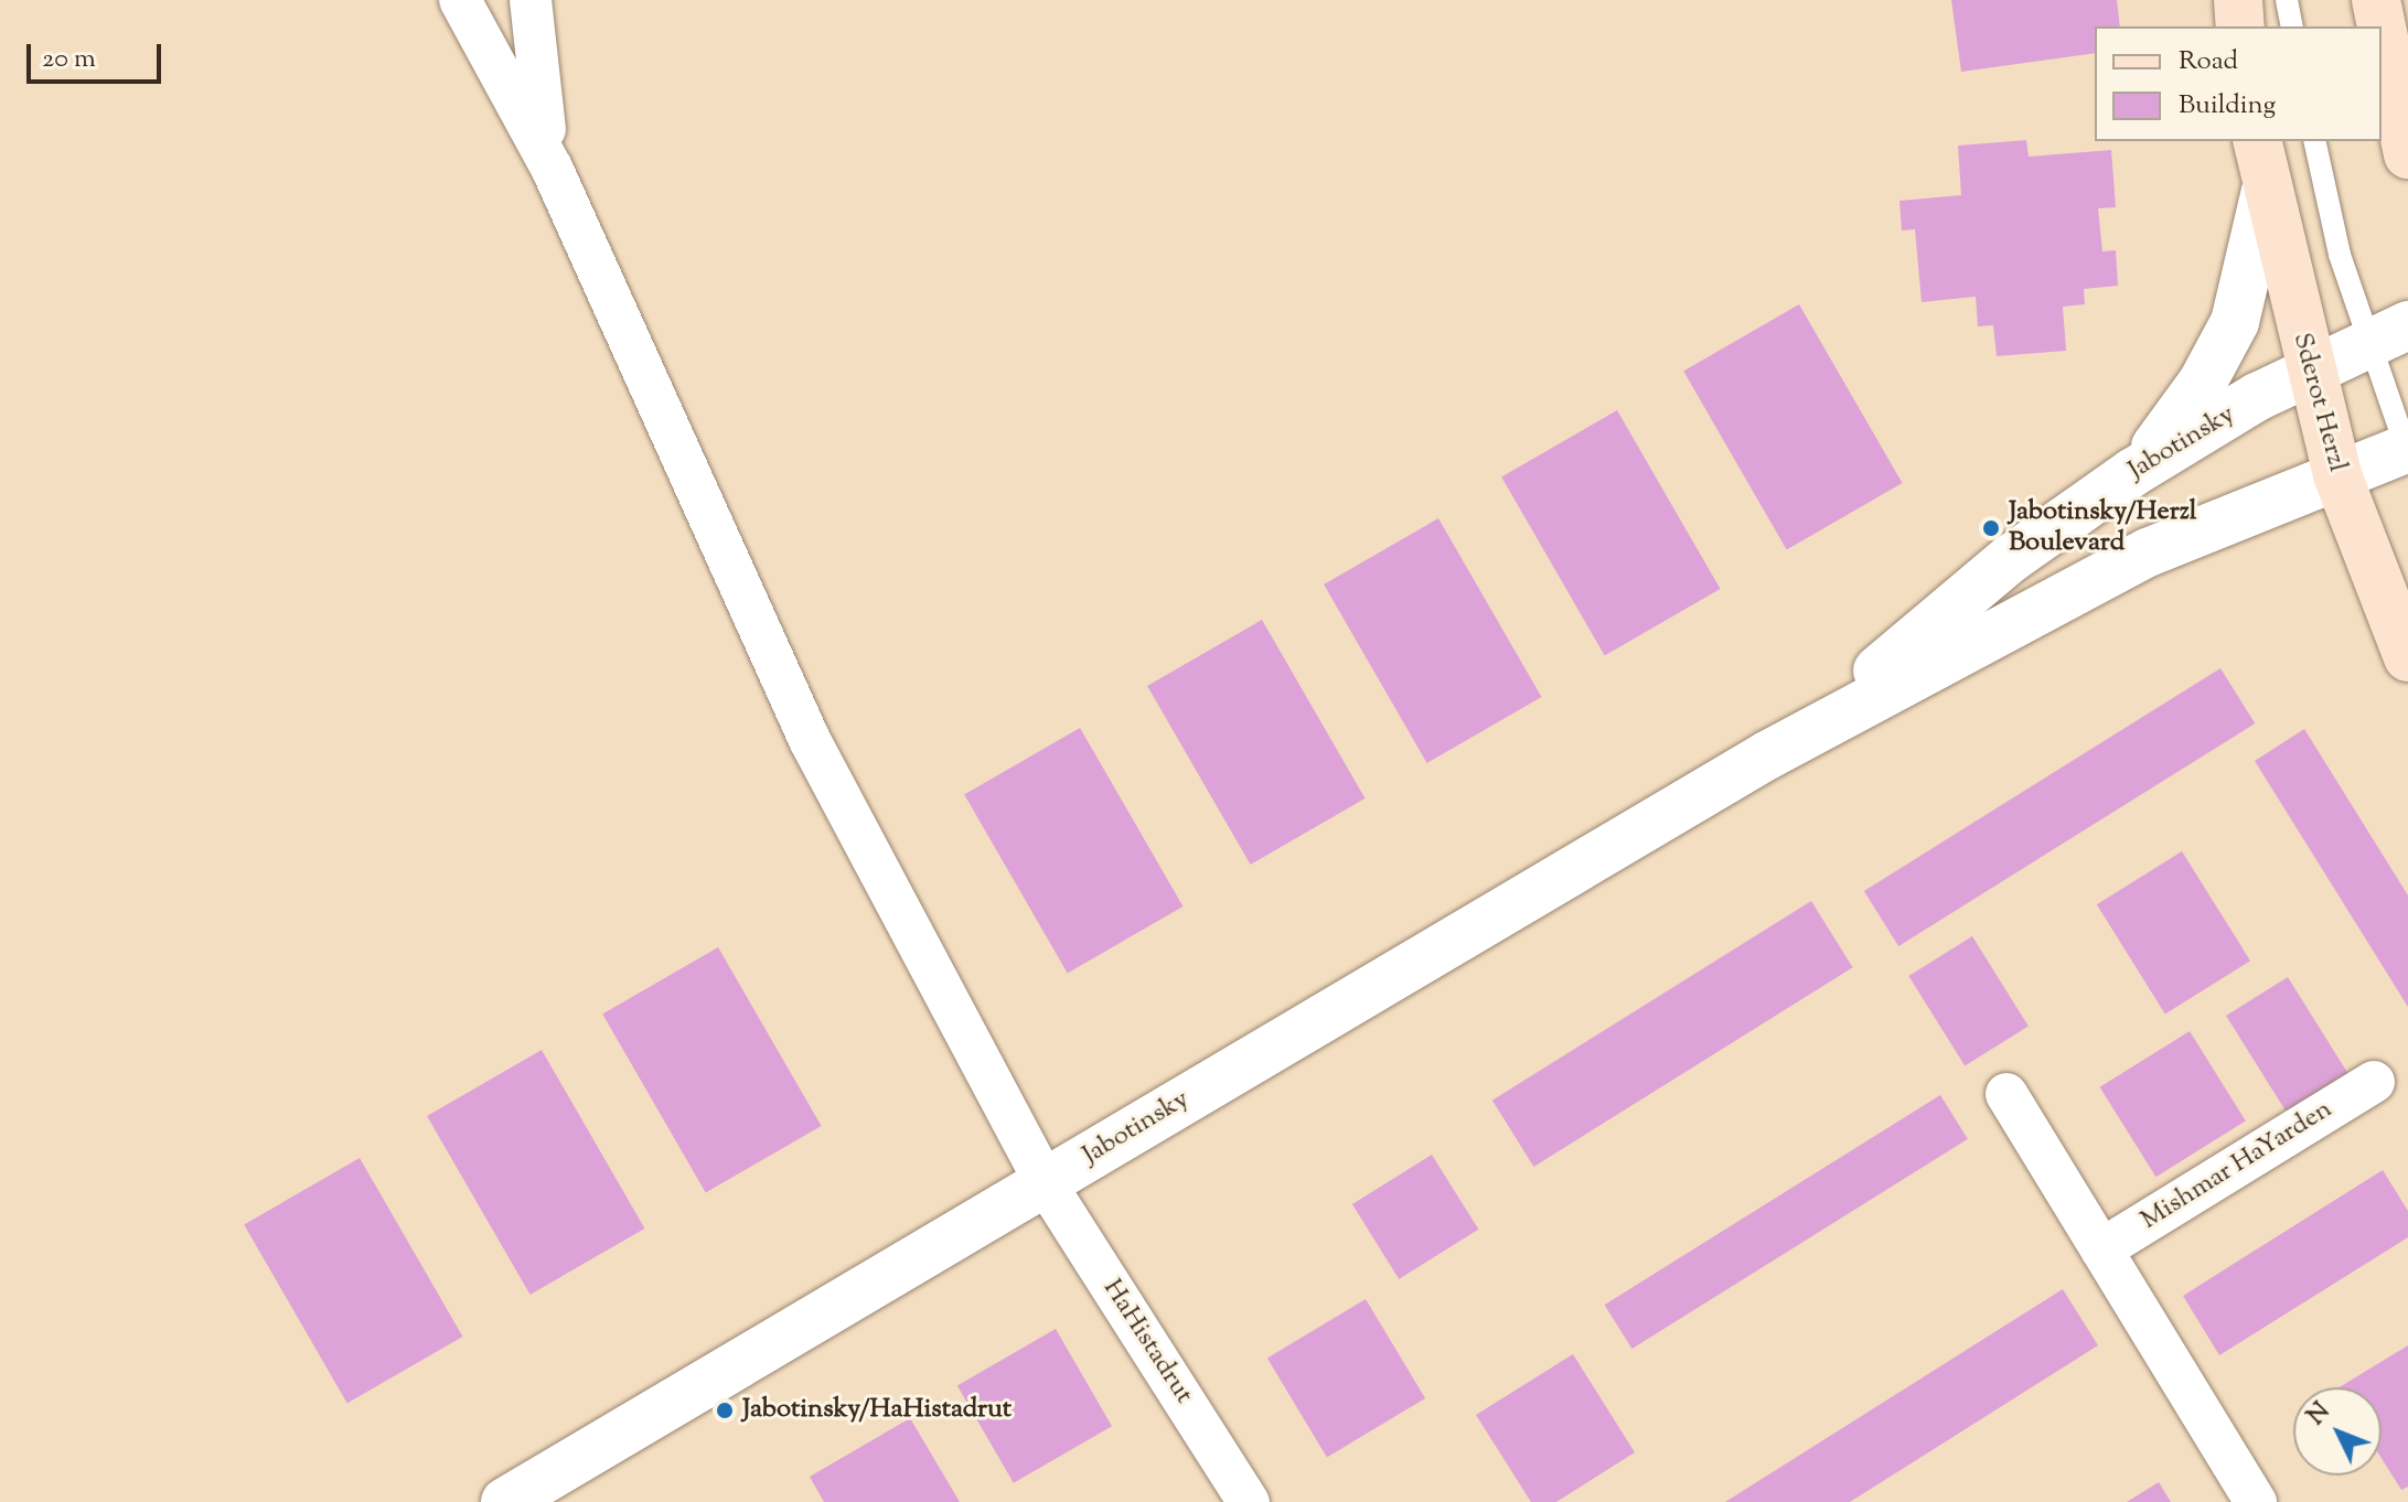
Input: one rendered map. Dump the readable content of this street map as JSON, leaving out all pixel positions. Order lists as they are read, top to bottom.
{
  "streets": {
    "main road": ["Sderot Herzl"],
    "street": ["Jabotinsky", "Mishmar HaYarden", "HaHistadrut"]
  },
  "crossings": [
    ["Sderot Herzl", "Jabotinsky"],
    ["Jabotinsky", "HaHistadrut"]
  ],
  "places": ["Jabotinsky/Herzl Boulevard", "Jabotinsky/HaHistadrut"],
  "legend": ["Road", "Building"],
  "scale_bar": "20 m",
  "north": "top left"
}
